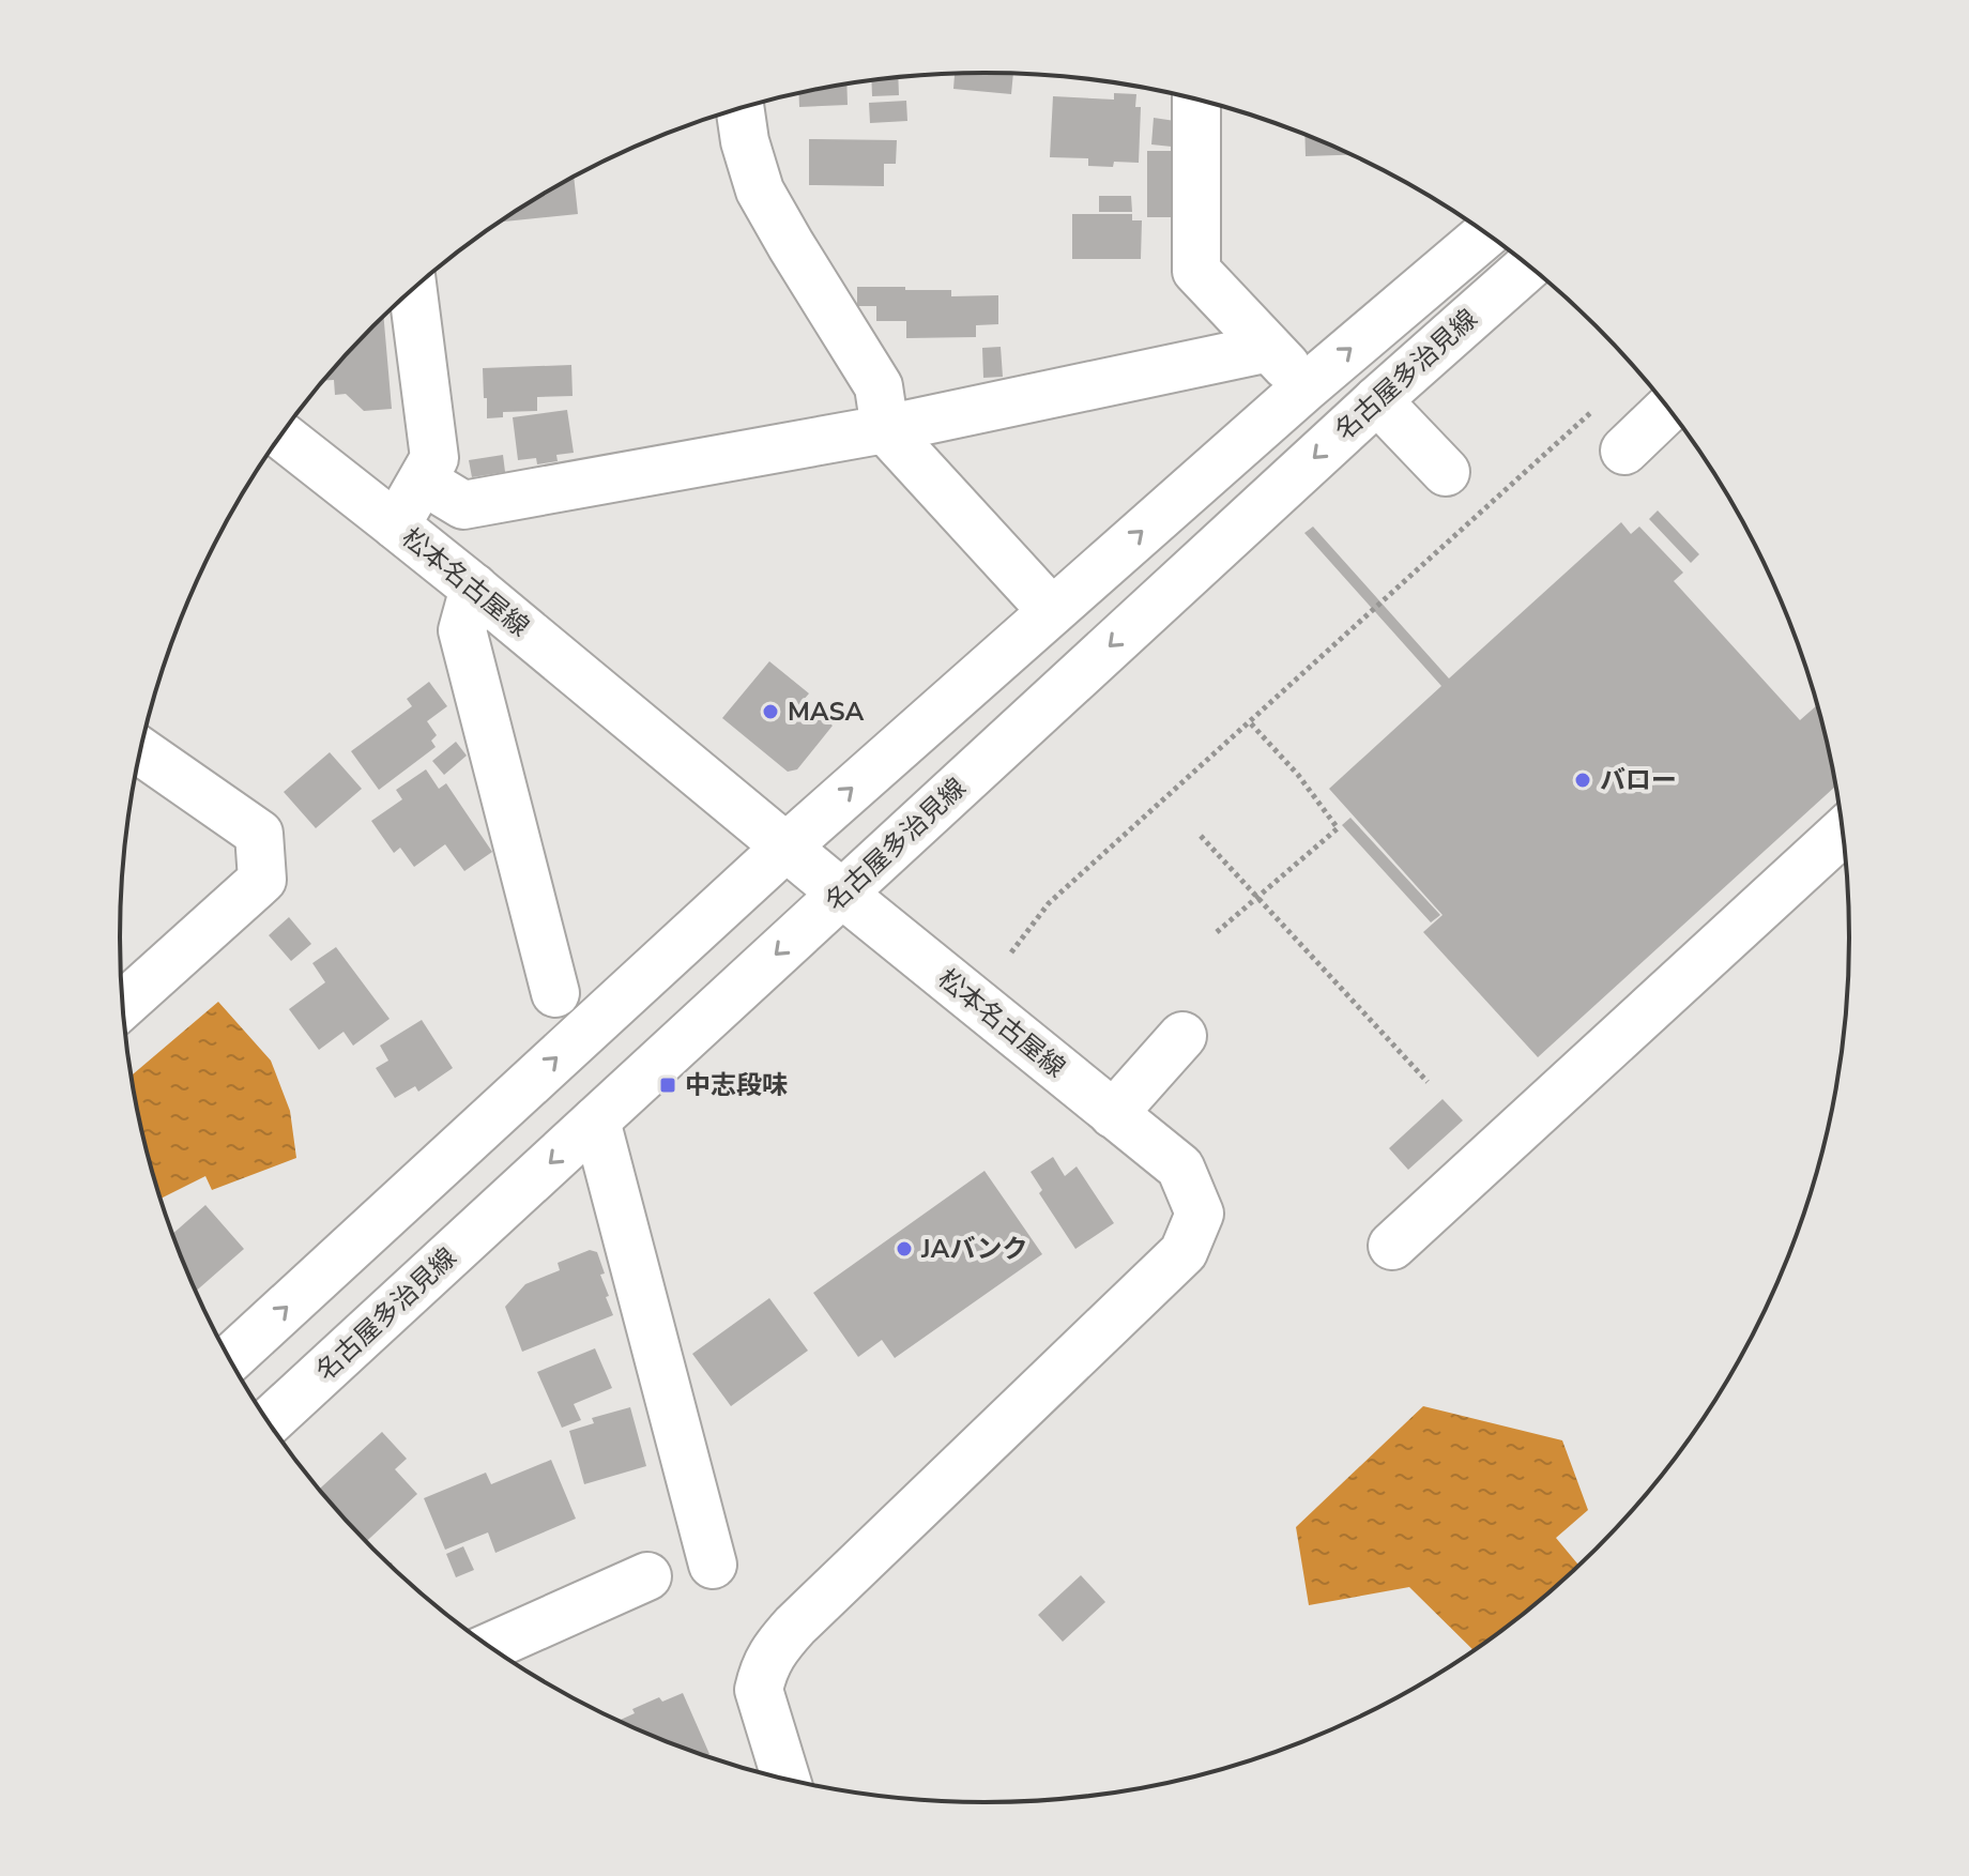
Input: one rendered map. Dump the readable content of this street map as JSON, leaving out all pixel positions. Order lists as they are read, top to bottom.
{
  "streets": {
    "main road": ["名古屋多治見線", "松本名古屋線"]
  },
  "crossings": [
    ["名古屋多治見線", "松本名古屋線"]
  ],
  "places": {
    "other": ["MASA", "バロー", "JAバンク"],
    "transit": ["中志段味"]
  }
}
